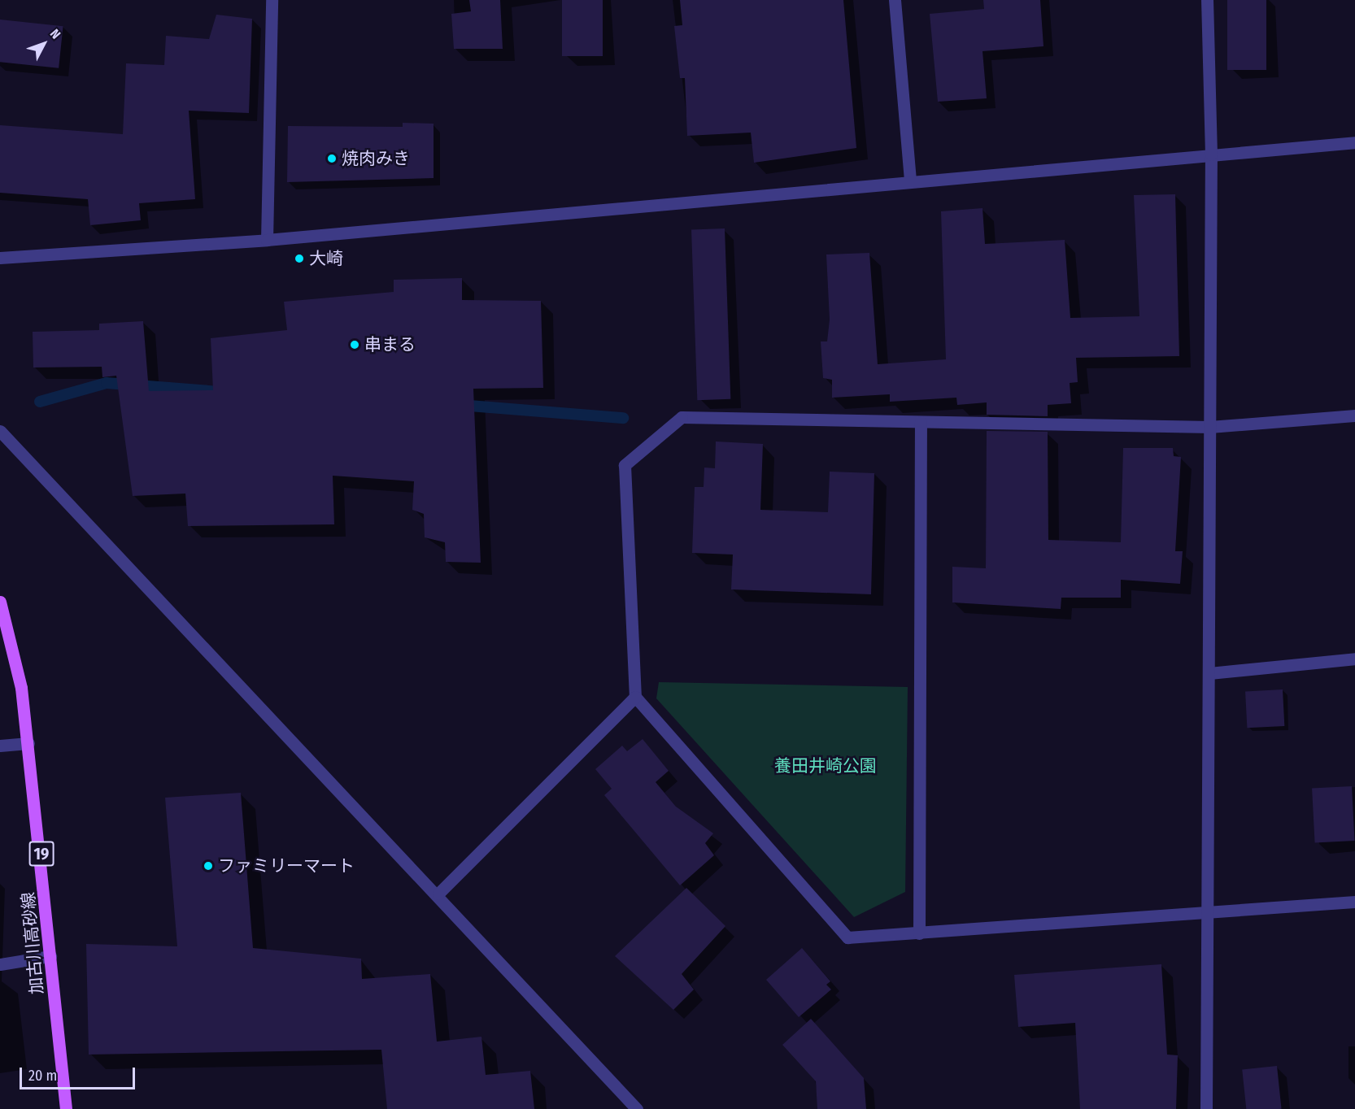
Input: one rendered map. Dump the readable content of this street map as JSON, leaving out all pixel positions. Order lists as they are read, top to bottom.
{
  "streets": {
    "main road": ["19", "加古川高砂線"]
  },
  "parks": ["養田井崎公園"],
  "places": [
    "焼肉みき",
    "大崎",
    "串まる",
    "ファミリーマート"
  ],
  "scale_bar": "20 m",
  "north": "top right"
}
